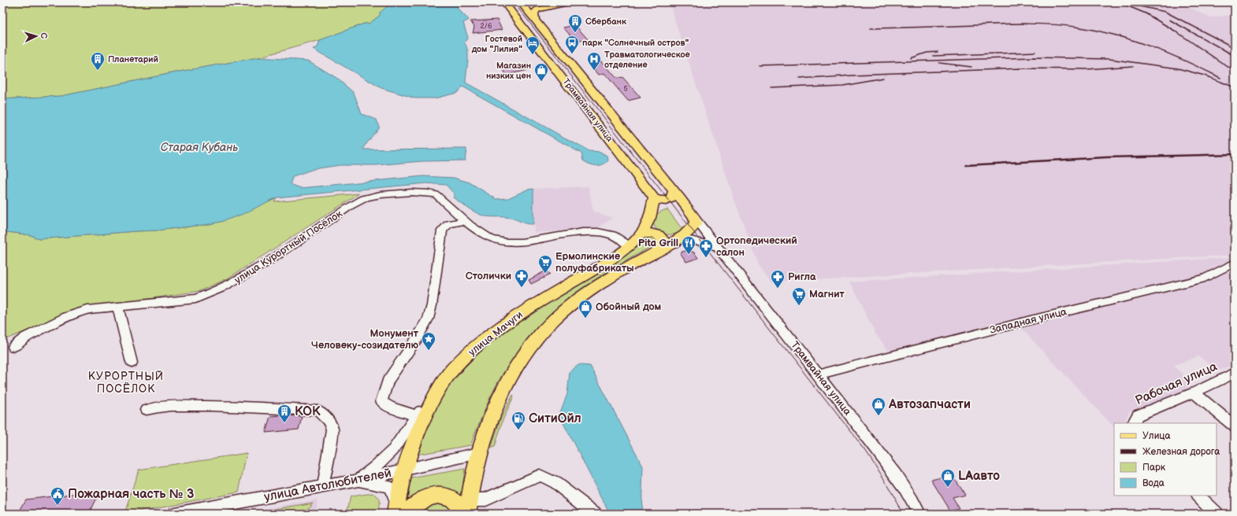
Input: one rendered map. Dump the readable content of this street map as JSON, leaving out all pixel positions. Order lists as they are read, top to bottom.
{
  "streets": {
    "main road": ["Трамвайная улица", "улица Мачуги"],
    "street": [
      "улица Курортный Посёлок",
      "Западная улица",
      "Рабочая улица",
      "улица Автолюбителей"
    ]
  },
  "crossings": [
    ["Трамвайная улица", "Западная улица"],
    ["Трамвайная улица", "улица Мачуги"],
    ["улица Курортный Посёлок", "улица Мачуги"],
    ["улица Мачуги", "улица Автолюбителей"]
  ],
  "districts": ["КУРОРТНЫЙ ПОСЁЛОК"],
  "water": ["Старая Кубань"],
  "places": {
    "building": ["Сбербанк", "Планетарий", "КОК"],
    "bus stop": ["парк \"Солнечный остров\""],
    "hotel": ["Гостевой дом \"Лилия\""],
    "hospital": ["Травматологическое отделение"],
    "shop": [
      "Магазин низких цен",
      "Обойный дом",
      "Автозапчасти",
      "LAавто"
    ],
    "restaurant": ["Pita Grill"],
    "pharmacy": ["Ортопедический салон", "Столички", "Ригла"],
    "supermarket": ["Ермолинские полуфабрикаты", "Магнит"],
    "place": ["Монумент Человеку-созидателю"],
    "fuel station": ["СитиОйл"],
    "public building": ["Пожарная часть № 3"]
  },
  "house_numbers": ["2/6", "5"],
  "legend": [
    "Улица",
    "Железная дорога",
    "Парк",
    "Вода"
  ],
  "north": "right"
}
